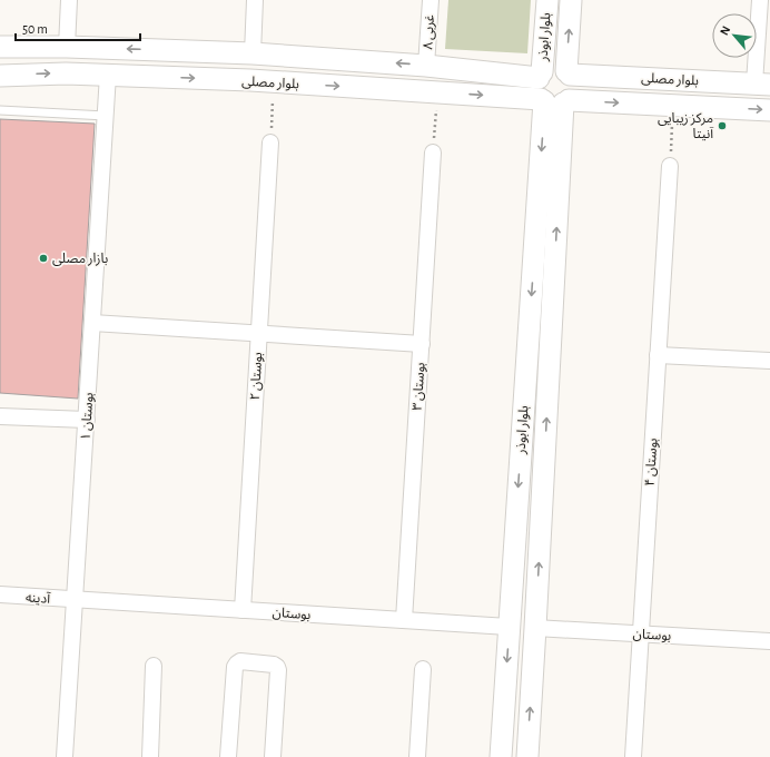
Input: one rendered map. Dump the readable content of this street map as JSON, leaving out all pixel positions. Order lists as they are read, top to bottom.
{
  "streets": {
    "main road": ["بلوار ابوذر", "بلوار مصلی"],
    "street": [
      "۸ غربی",
      "بوستان ۲",
      "بوستان ۳",
      "بوستان ۱",
      "بوستان ۴",
      "آدینه",
      "بوستان"
    ]
  },
  "crossings": [
    ["۸ غربی", "بلوار مصلی"],
    ["بلوار ابوذر", "بلوار مصلی"],
    ["بلوار ابوذر", "بوستان"],
    ["بلوار مصلی", "بوستان ۱"],
    ["بوستان ۲", "بوستان"],
    ["بوستان ۳", "بوستان"],
    ["بوستان ۱", "آدینه"],
    ["بوستان ۱", "بوستان"],
    ["بوستان ۴", "بوستان"],
    ["آدینه", "بوستان"]
  ],
  "places": ["مرکز زیبایی آنیتا", "بازار مصلی"],
  "scale_bar": "50 m",
  "north": "top left"
}
